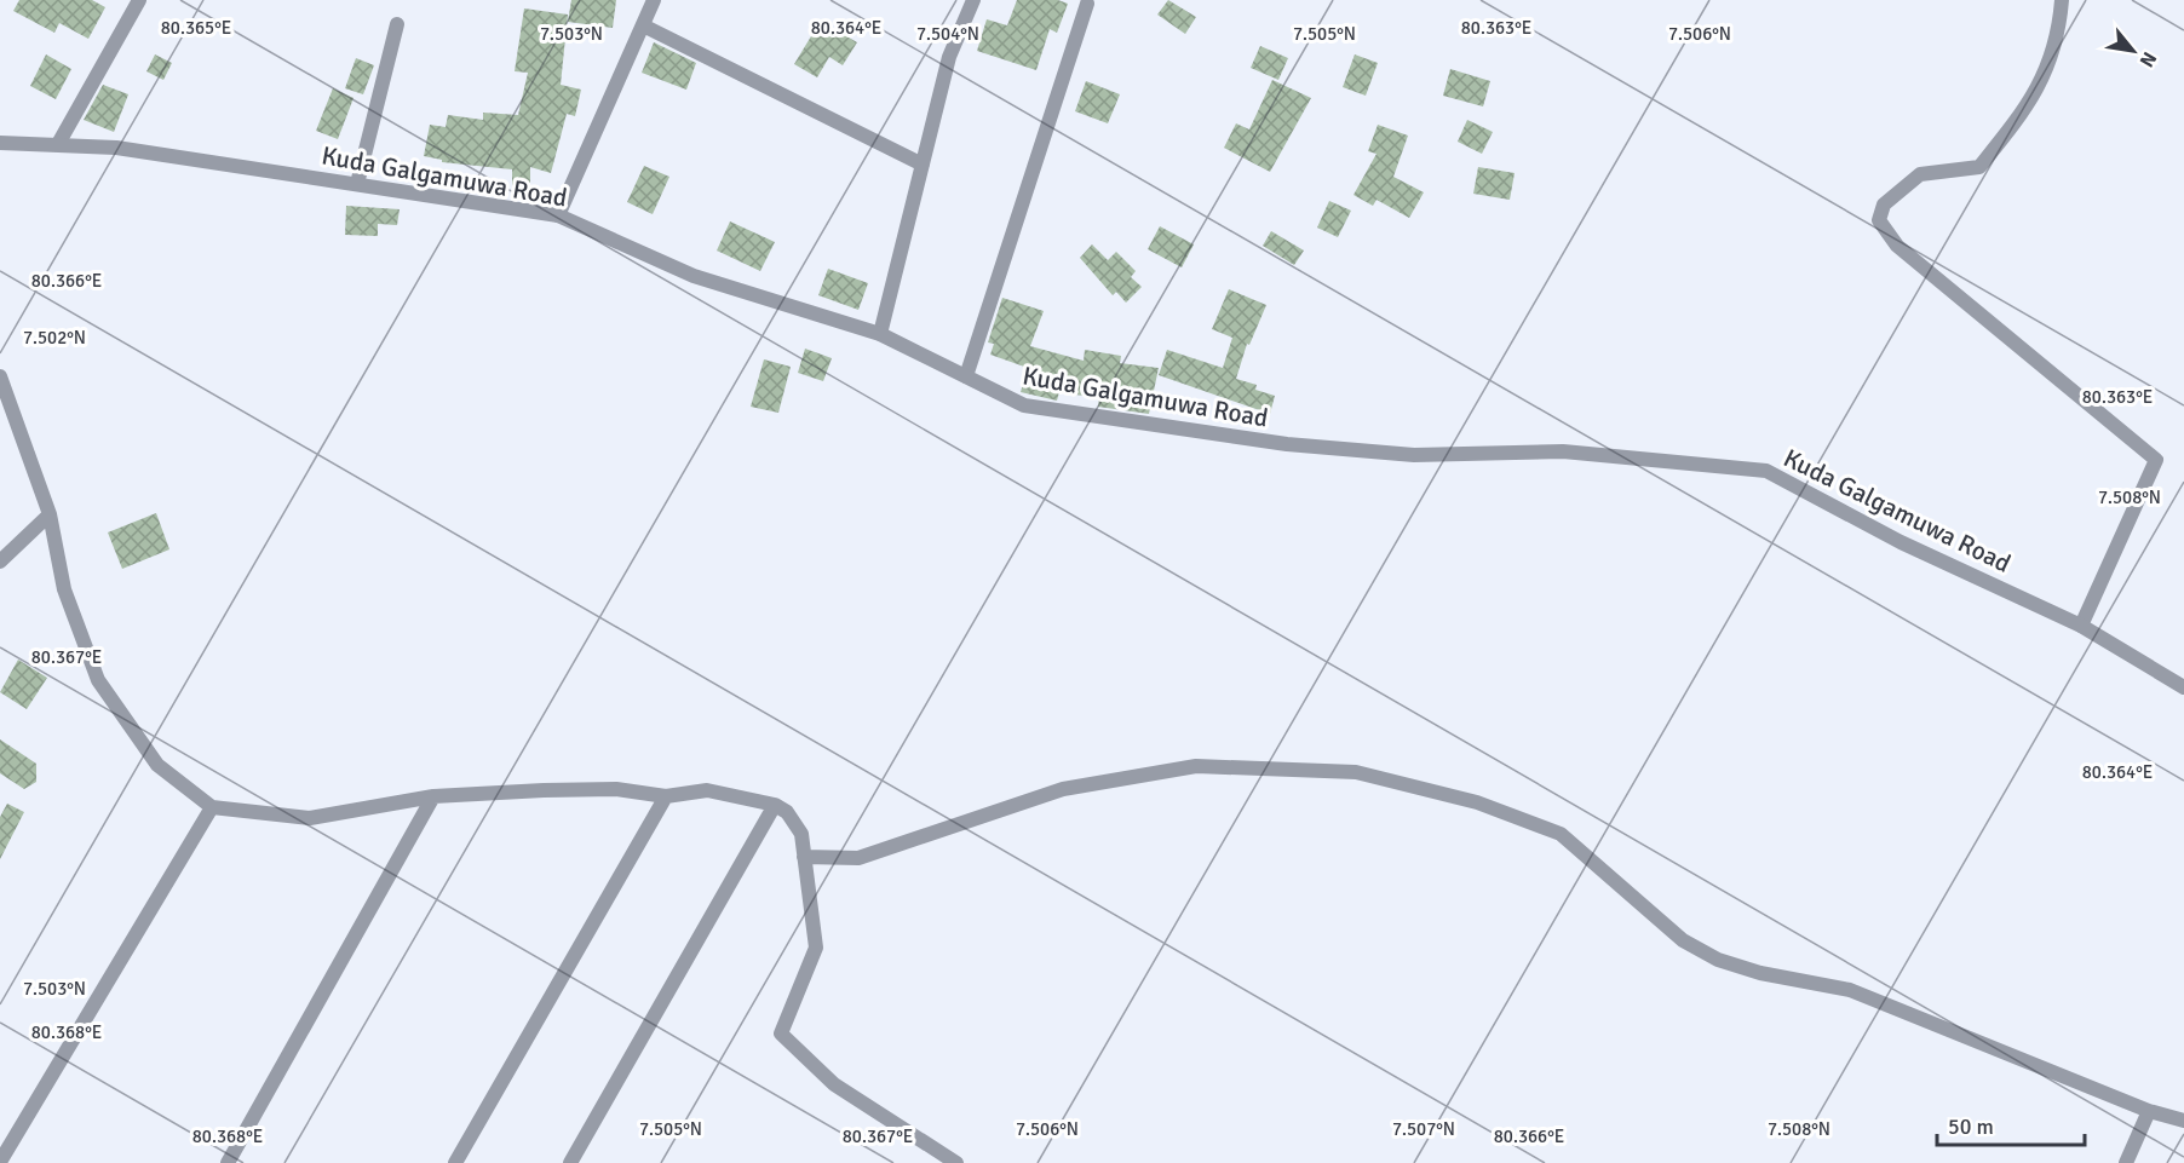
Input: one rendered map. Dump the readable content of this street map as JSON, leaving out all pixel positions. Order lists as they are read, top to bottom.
{
  "streets": {
    "street": ["Kuda Galgamuwa Road"]
  },
  "scale_bar": "50 m",
  "north": "bottom right",
  "coordinates": [
    "80.365°E",
    "80.364°E",
    "80.363°E",
    "7.504°N",
    "7.505°N",
    "7.506°N",
    "7.503°N",
    "80.366°E",
    "7.502°N",
    "7.508°N",
    "80.367°E",
    "80.368°E",
    "7.507°N"
  ]
}
